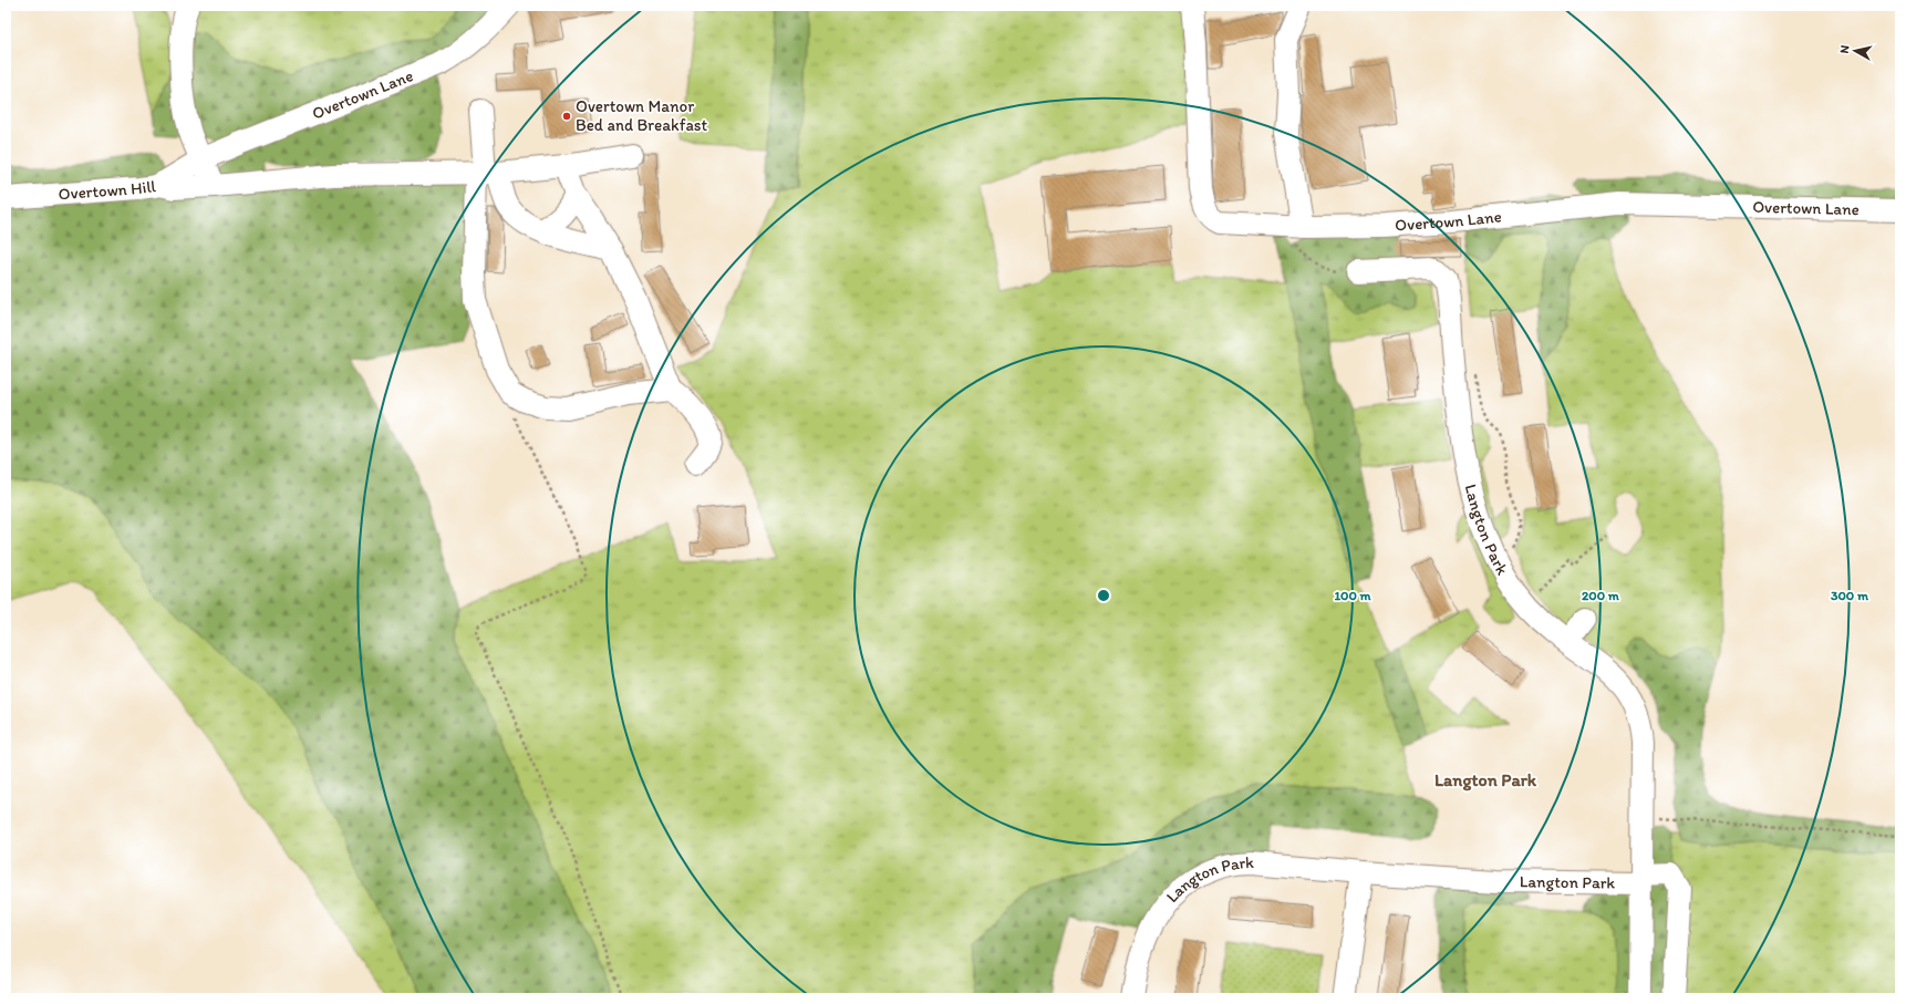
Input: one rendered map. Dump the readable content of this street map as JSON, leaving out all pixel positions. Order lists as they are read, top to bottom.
{
  "streets": {
    "street": ["Overtown Lane", "Overtown Hill", "Langton Park"]
  },
  "crossings": [
    ["Overtown Lane", "Overtown Hill"]
  ],
  "districts": ["Langton Park"],
  "places": ["Overtown Manor Bed and Breakfast"],
  "north": "left",
  "rings": ["100 m", "200 m", "300 m"]
}
